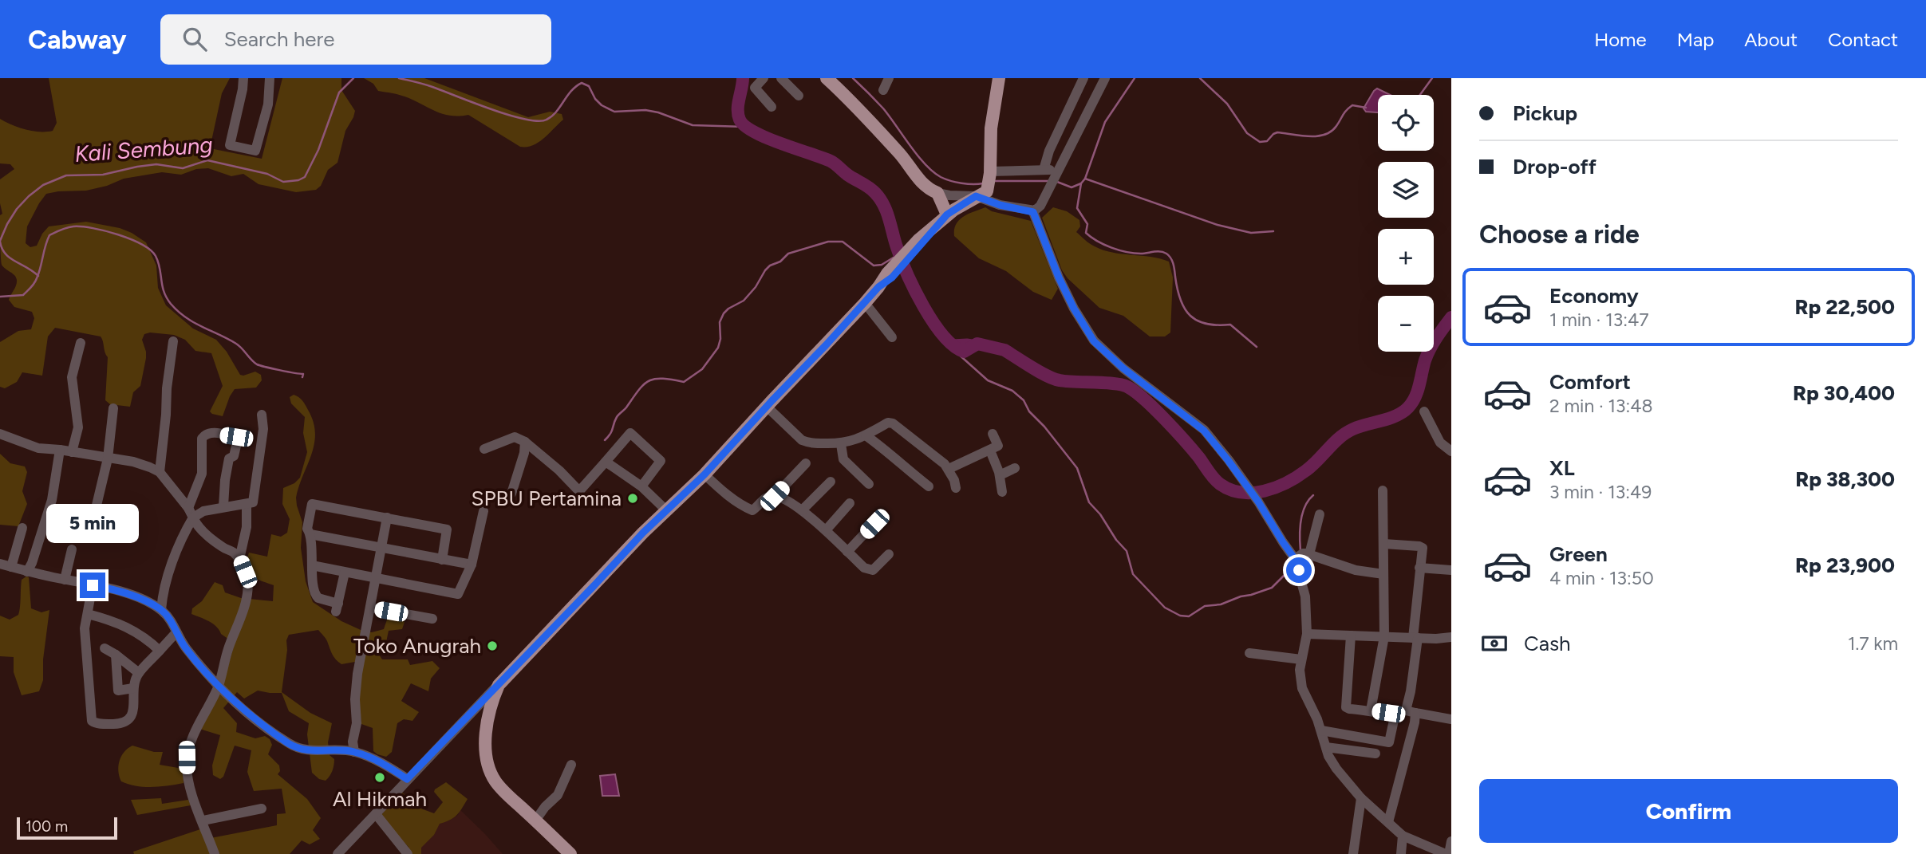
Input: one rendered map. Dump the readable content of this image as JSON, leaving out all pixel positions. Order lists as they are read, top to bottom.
{
  "water": ["Kali Sembung"],
  "places": ["SPBU Pertamina", "Toko Anugrah", "Al Hikmah"],
  "scale_bar": "100 m",
  "page": {
    "header": "Cabway",
    "search": "Search here",
    "nav": [
      "Home",
      "Map",
      "About",
      "Contact"
    ],
    "banner": ["Pickup", "Drop-off"],
    "map_buttons": ["+", "−"],
    "heading": "Choose a ride",
    "list": [
      {
        "name": "Economy",
        "note": "1 min · 13:47",
        "value": "Rp 22,500"
      },
      {
        "name": "Comfort",
        "note": "2 min · 13:48",
        "value": "Rp 30,400"
      },
      {
        "name": "XL",
        "note": "3 min · 13:49",
        "value": "Rp 38,300"
      },
      {
        "name": "Green",
        "note": "4 min · 13:50",
        "value": "Rp 23,900"
      }
    ],
    "bubble": "5 min",
    "pay": ["Cash", "1.7 km"],
    "buttons": "Confirm",
    "scale": "100 m"
  }
}
